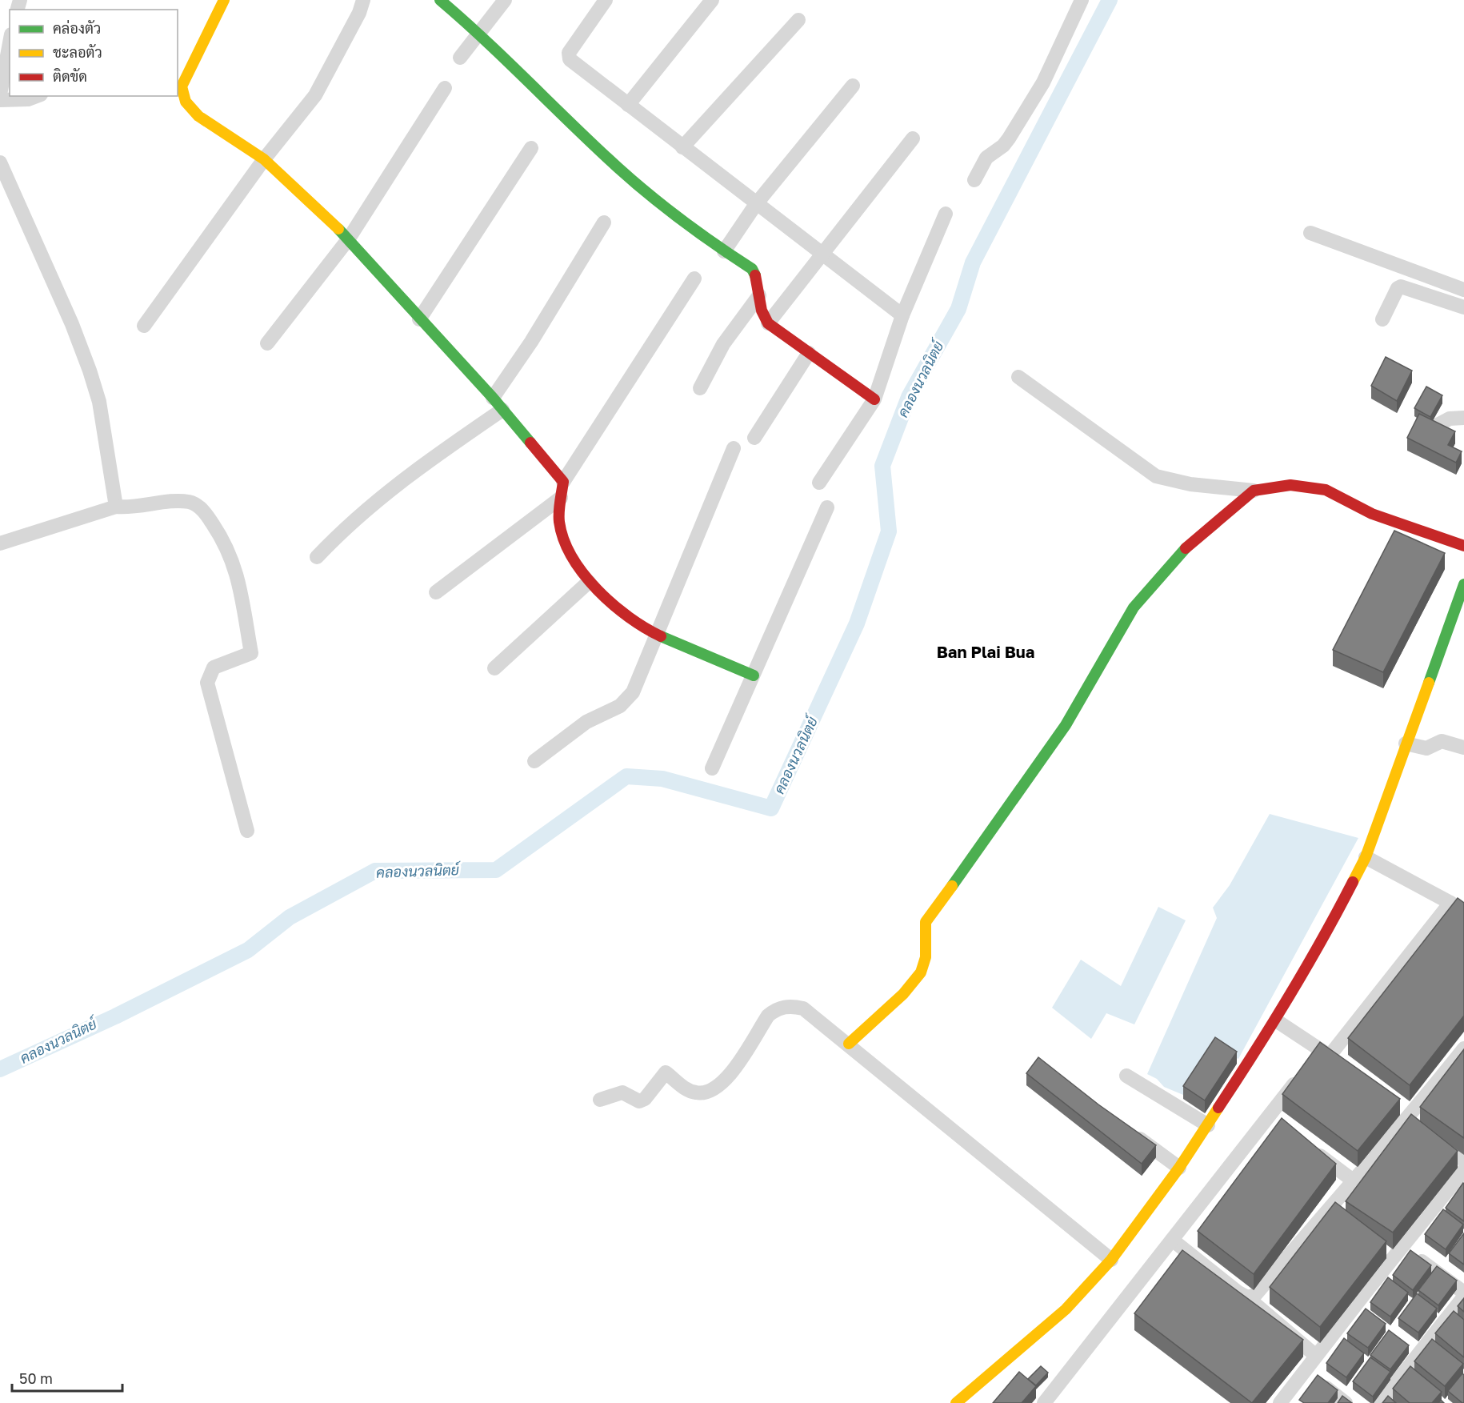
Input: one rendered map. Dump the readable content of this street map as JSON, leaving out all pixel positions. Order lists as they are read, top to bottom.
{
  "districts": ["Ban Plai Bua"],
  "water": ["คลองนวลนิตย์"],
  "legend": ["คล่องตัว", "ชะลอตัว", "ติดขัด"],
  "scale_bar": "50 m"
}
